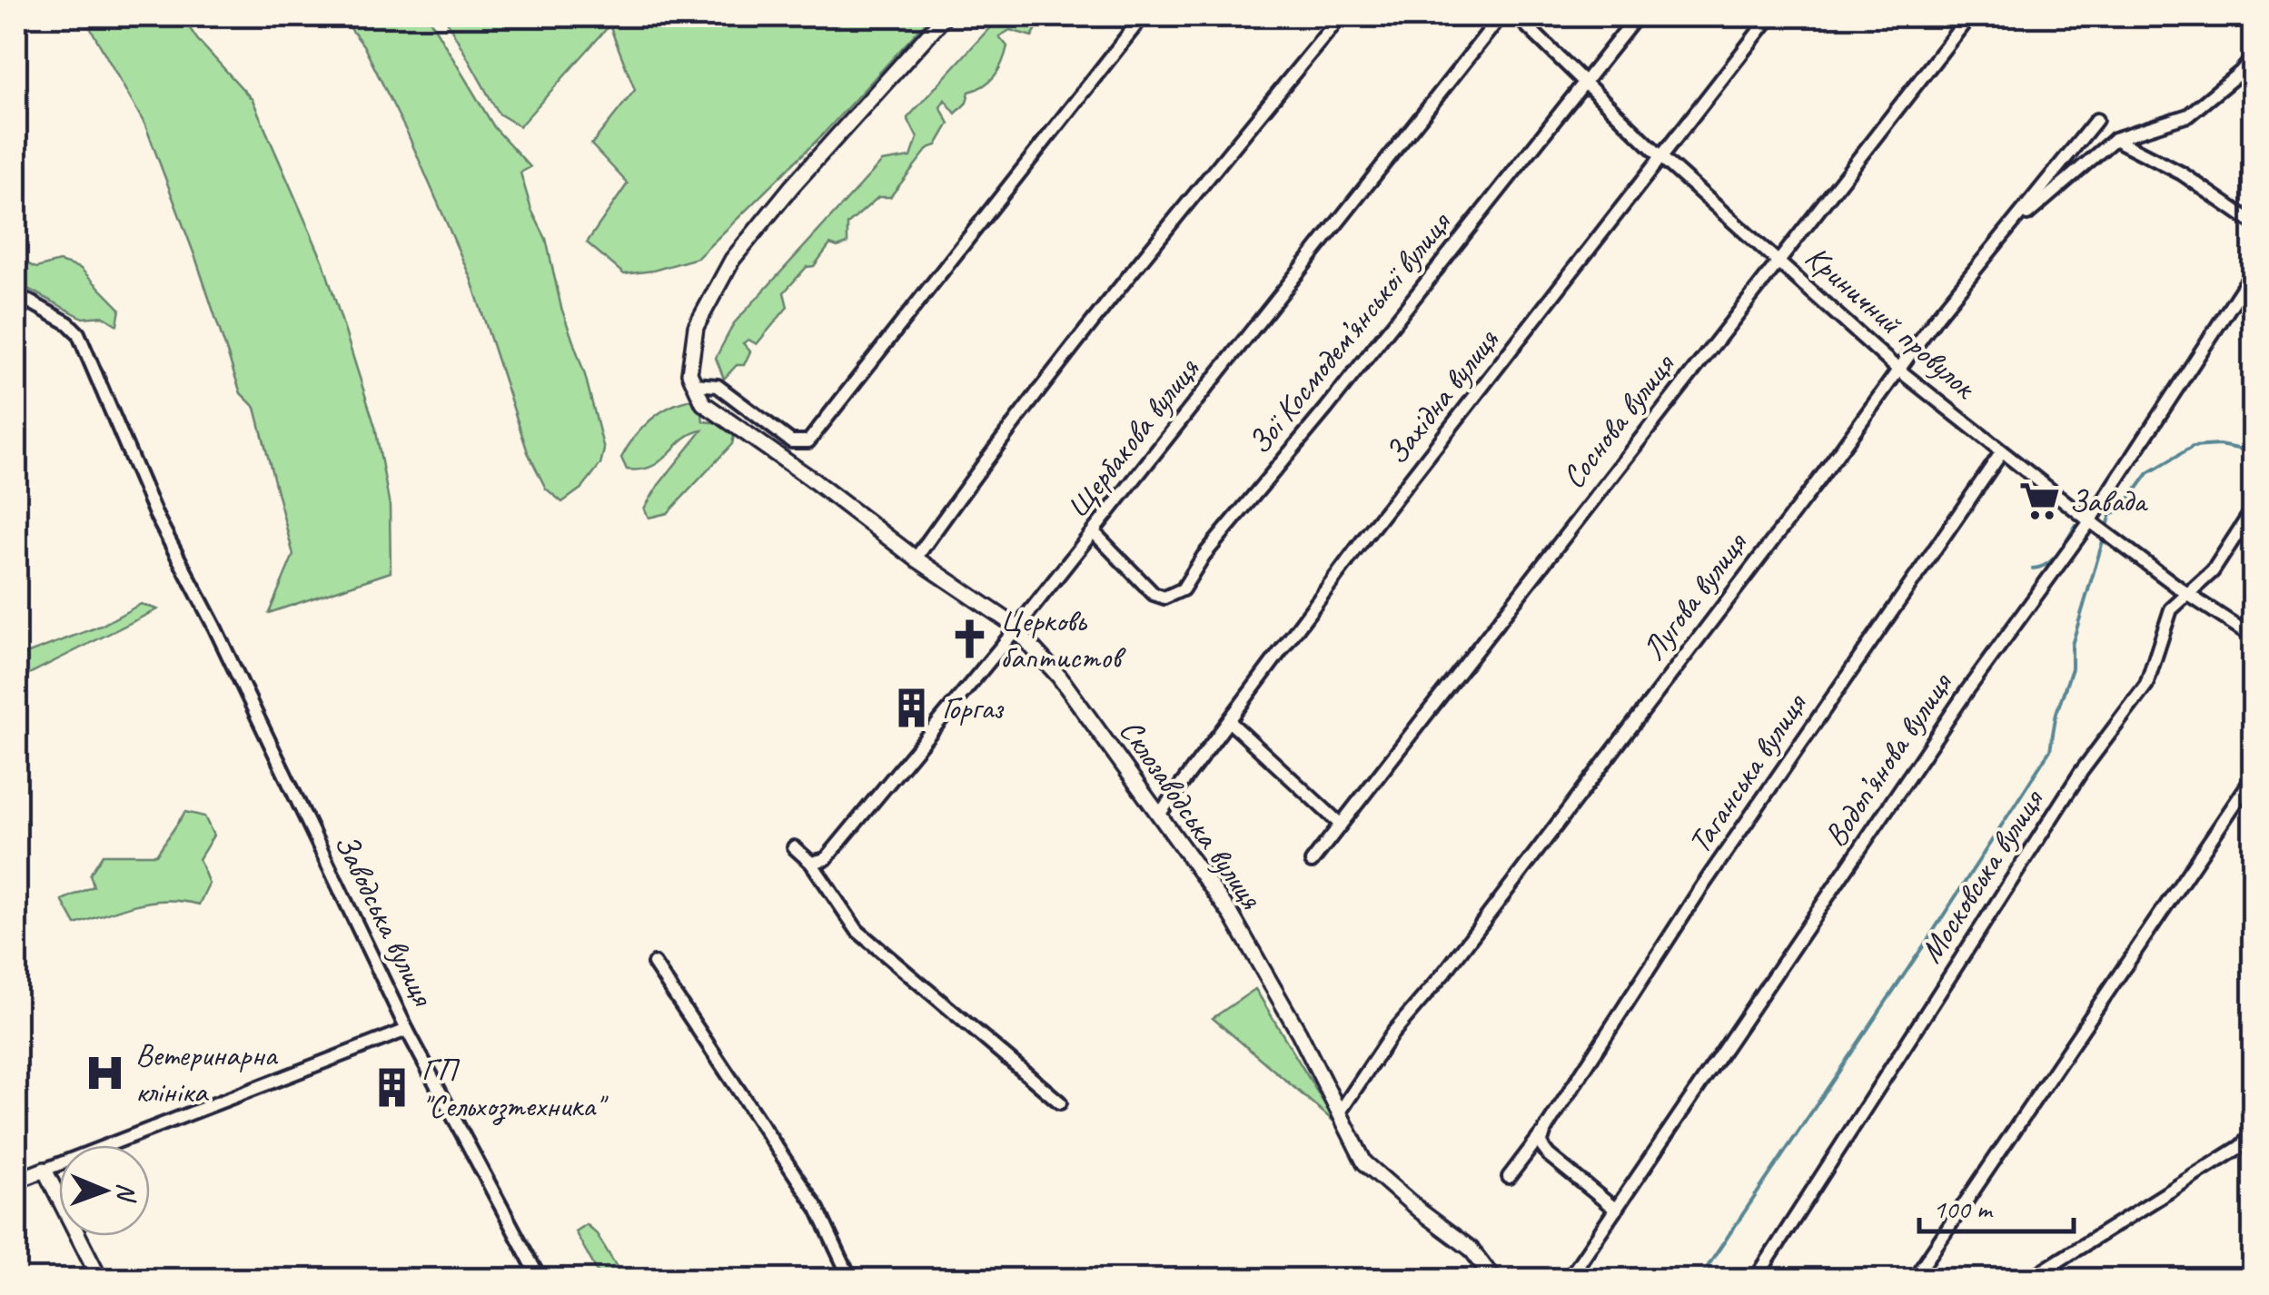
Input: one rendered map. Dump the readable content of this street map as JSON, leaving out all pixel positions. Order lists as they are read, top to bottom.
{
  "streets": {
    "street": [
      "Криничний провулок",
      "Зої Космодем’янської вулиця",
      "Західна вулиця",
      "Соснова вулиця",
      "Щербакова вулиця",
      "Лугова вулиця",
      "Водоп’янова вулиця",
      "Таганська вулиця",
      "Склозаводська вулиця",
      "Московська вулиця",
      "Заводська вулиця"
    ]
  },
  "crossings": [
    ["Криничний провулок", "Зої Космодем’янської вулиця"],
    ["Криничний провулок", "Західна вулиця"],
    ["Криничний провулок", "Соснова вулиця"],
    ["Криничний провулок", "Лугова вулиця"],
    ["Криничний провулок", "Водоп’янова вулиця"],
    ["Криничний провулок", "Таганська вулиця"],
    ["Криничний провулок", "Московська вулиця"],
    ["Зої Космодем’янської вулиця", "Щербакова вулиця"],
    ["Західна вулиця", "Склозаводська вулиця"],
    ["Щербакова вулиця", "Склозаводська вулиця"],
    ["Лугова вулиця", "Склозаводська вулиця"]
  ],
  "places": {
    "supermarket": ["Завада"],
    "church": ["Церковь баптистов"],
    "building": ["Горгаз", "ГП \"Сельхозтехника\""],
    "hospital": ["Ветеринарна клініка"]
  },
  "scale_bar": "100 m",
  "north": "right"
}
